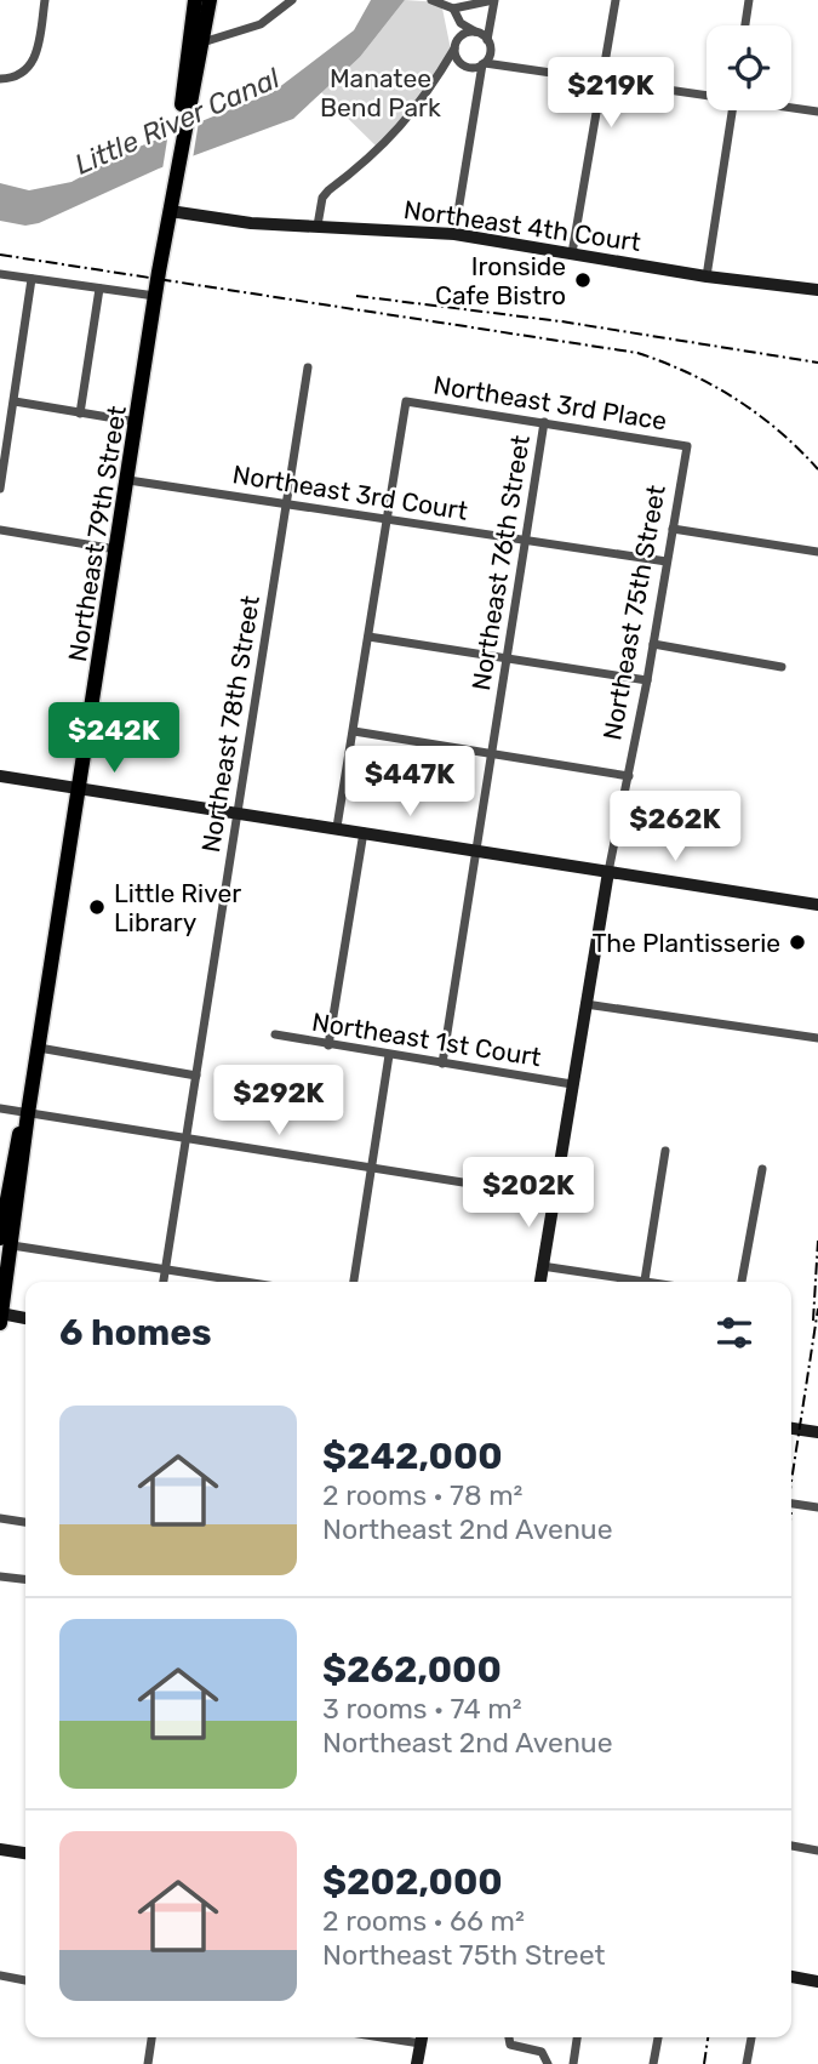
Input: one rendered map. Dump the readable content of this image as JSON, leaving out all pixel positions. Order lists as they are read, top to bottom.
{
  "streets": {
    "main road": ["Northeast 79th Street"],
    "street": [
      "Northeast 4th Court",
      "Northeast 3rd Place",
      "Northeast 3rd Court",
      "Northeast 76th Street",
      "Northeast 75th Street",
      "Northeast 78th Street",
      "Northeast 1st Court"
    ]
  },
  "crossings": [
    ["Northeast 4th Court", "Northeast 79th Street"],
    ["Northeast 3rd Place", "Northeast 3rd Court"],
    ["Northeast 3rd Place", "Northeast 76th Street"],
    ["Northeast 3rd Place", "Northeast 75th Street"],
    ["Northeast 3rd Court", "Northeast 79th Street"],
    ["Northeast 3rd Court", "Northeast 76th Street"],
    ["Northeast 3rd Court", "Northeast 75th Street"],
    ["Northeast 3rd Court", "Northeast 78th Street"],
    ["Northeast 76th Street", "Northeast 1st Court"],
    ["Northeast 75th Street", "Northeast 1st Court"]
  ],
  "water": ["Little River Canal"],
  "parks": ["Manatee Bend Park"],
  "places": ["Ironside Cafe Bistro", "Little River Library", "The Plantisserie"],
  "page": {
    "price": [
      "$219K",
      "$242K",
      "$447K",
      "$262K",
      "$292K",
      "$202K"
    ],
    "heading": "6 homes",
    "list": [
      {
        "name": "$242,000",
        "note": "2 rooms · 78 m² · Northeast 2nd Avenue"
      },
      {
        "name": "$262,000",
        "note": "3 rooms · 74 m² · Northeast 2nd Avenue"
      },
      {
        "name": "$202,000",
        "note": "2 rooms · 66 m² · Northeast 75th Street"
      }
    ]
  }
}
